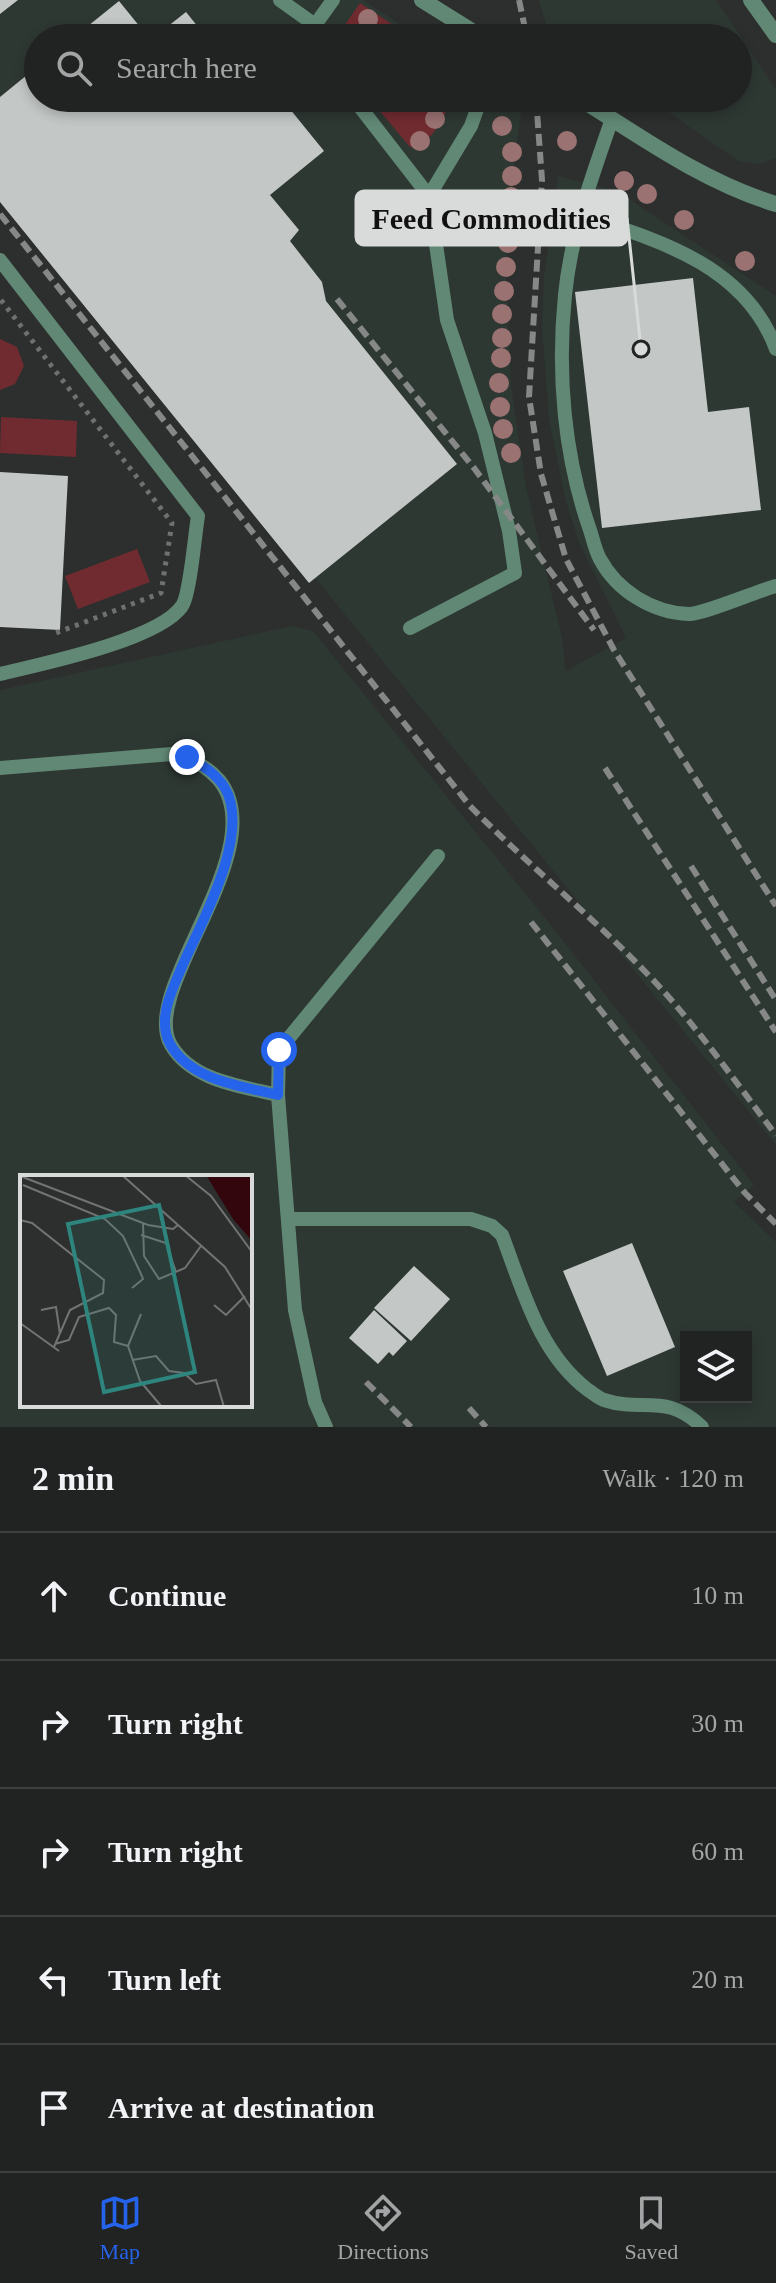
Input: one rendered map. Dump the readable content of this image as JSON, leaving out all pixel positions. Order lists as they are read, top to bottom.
{
  "places": ["Feed Commodities"],
  "page": {
    "search": "Search here",
    "heading": ["2 min", "Walk · 120 m"],
    "list": [
      ["Continue", "10 m"],
      ["Turn right", "30 m"],
      ["Turn right", "60 m"],
      ["Turn left", "20 m"],
      "Arrive at destination"
    ],
    "nav": ["Map", "Directions", "Saved"]
  }
}
